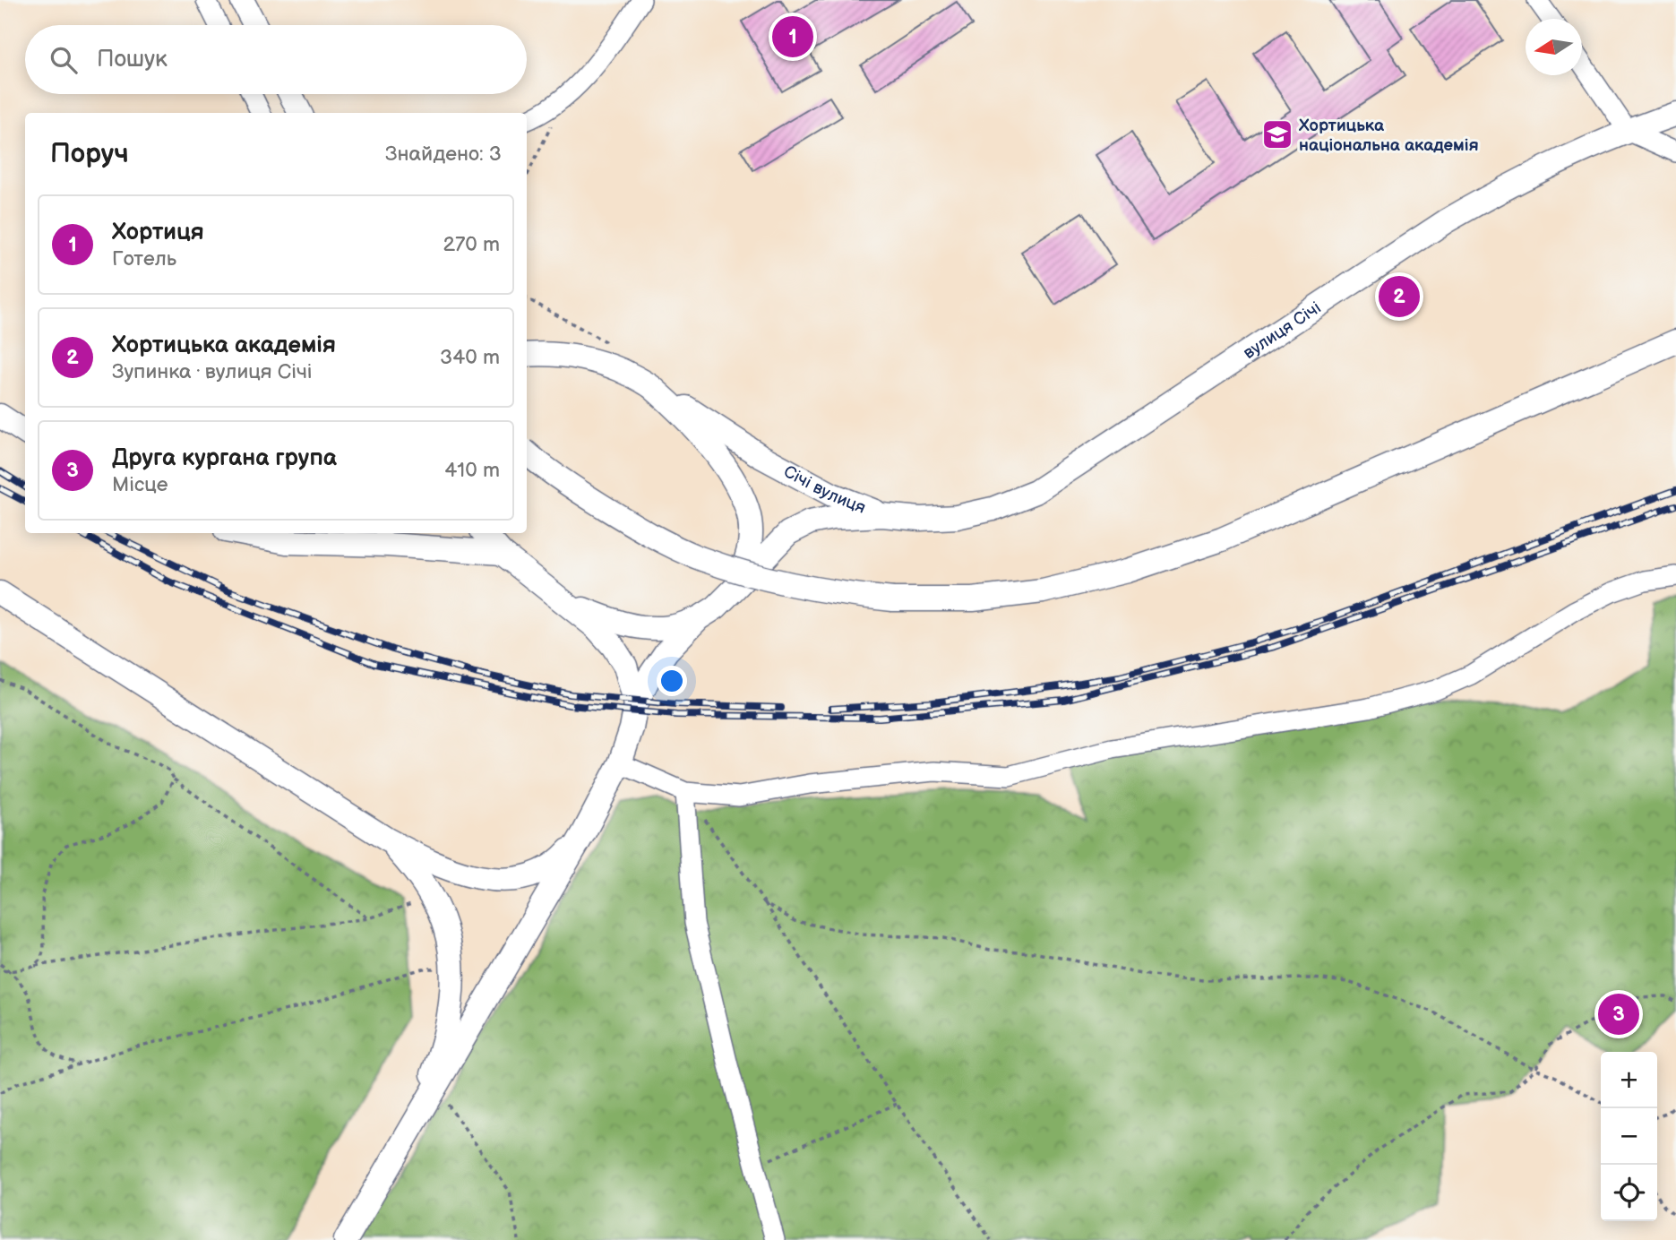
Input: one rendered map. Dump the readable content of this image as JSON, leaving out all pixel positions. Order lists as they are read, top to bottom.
{
  "streets": {
    "main road": ["вулиця Січі", "Січі вулиця"]
  },
  "crossings": [
    ["вулиця Січі", "Січі вулиця"]
  ],
  "places": {
    "school or university": ["Хортицька національна академія"]
  },
  "north": "left",
  "page": {
    "pins": ["1", "2", "3"],
    "search": "Пошук",
    "heading": ["Поруч", "Знайдено: 3"],
    "list": [
      {
        "mark": "1",
        "name": "Хортиця",
        "note": "Готель",
        "value": "270 m"
      },
      {
        "mark": "2",
        "name": "Хортицька академія",
        "note": "Зупинка · вулиця Січі",
        "value": "340 m"
      },
      {
        "mark": "3",
        "name": "Друга кургана група",
        "note": "Місце",
        "value": "410 m"
      }
    ],
    "map_buttons": ["+", "−"]
  }
}
